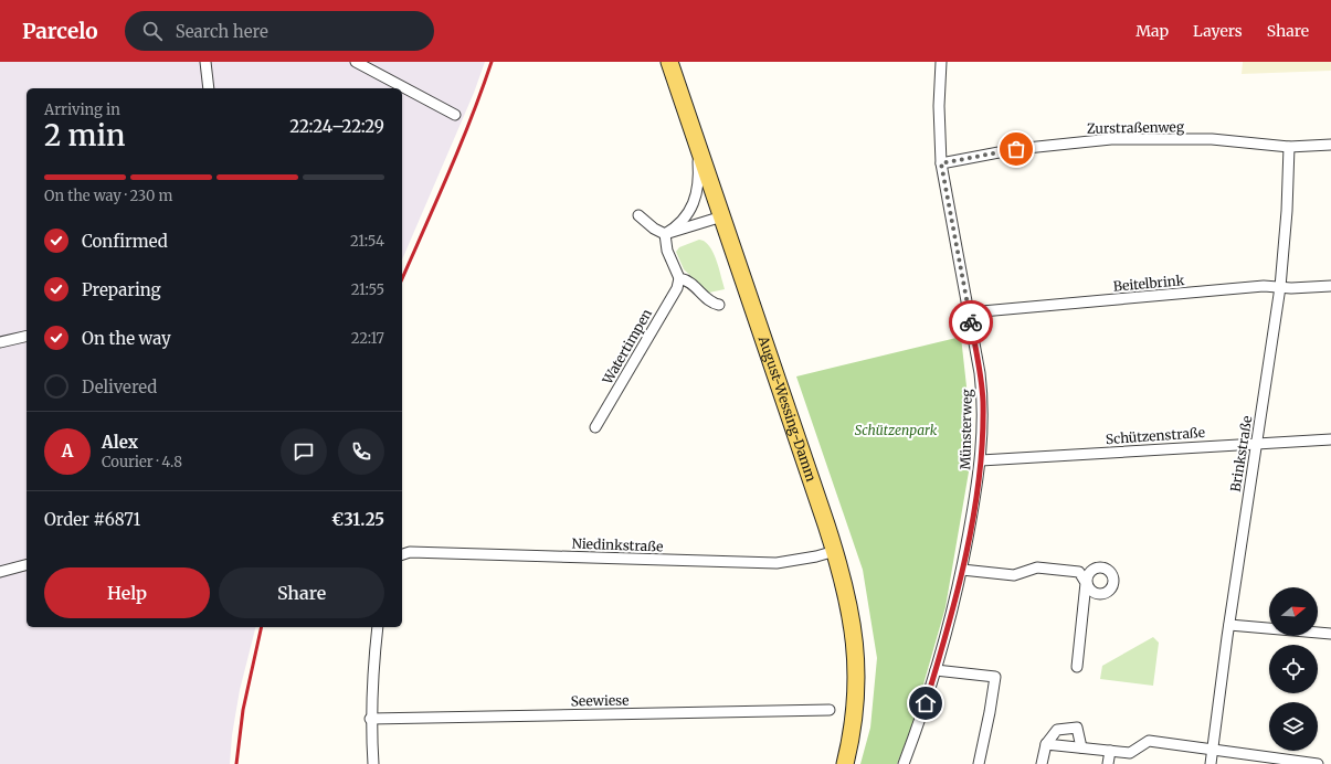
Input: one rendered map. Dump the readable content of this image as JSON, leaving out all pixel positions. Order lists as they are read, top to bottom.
{
  "streets": {
    "main road": ["August-Wessing-Damm"],
    "street": [
      "Zurstraßenweg",
      "Beitelbrink",
      "Watertimpen",
      "Münsterweg",
      "Schützenstraße",
      "Brinkstraße",
      "Niedinkstraße",
      "Seewiese"
    ]
  },
  "crossings": [
    ["Zurstraßenweg", "Münsterweg"],
    ["Zurstraßenweg", "Brinkstraße"],
    ["Beitelbrink", "Münsterweg"],
    ["Beitelbrink", "Brinkstraße"],
    ["August-Wessing-Damm", "Niedinkstraße"],
    ["Münsterweg", "Schützenstraße"],
    ["Schützenstraße", "Brinkstraße"]
  ],
  "parks": ["Schützenpark"],
  "north": "right",
  "page": {
    "header": "Parcelo",
    "search": "Search here",
    "nav": ["Map", "Layers", "Share"],
    "heading": ["2 min", "Arriving in", "22:24–22:29"],
    "panel": [
      "Alex",
      "Courier · 4.8",
      "Order #6871",
      "€31.25"
    ],
    "bar": "On the way · 230 m",
    "list": [
      ["Confirmed", "21:54"],
      ["Preparing", "21:55"],
      ["On the way", "22:17"],
      "Delivered"
    ],
    "round": "A",
    "buttons": ["Help", "Share"]
  }
}
